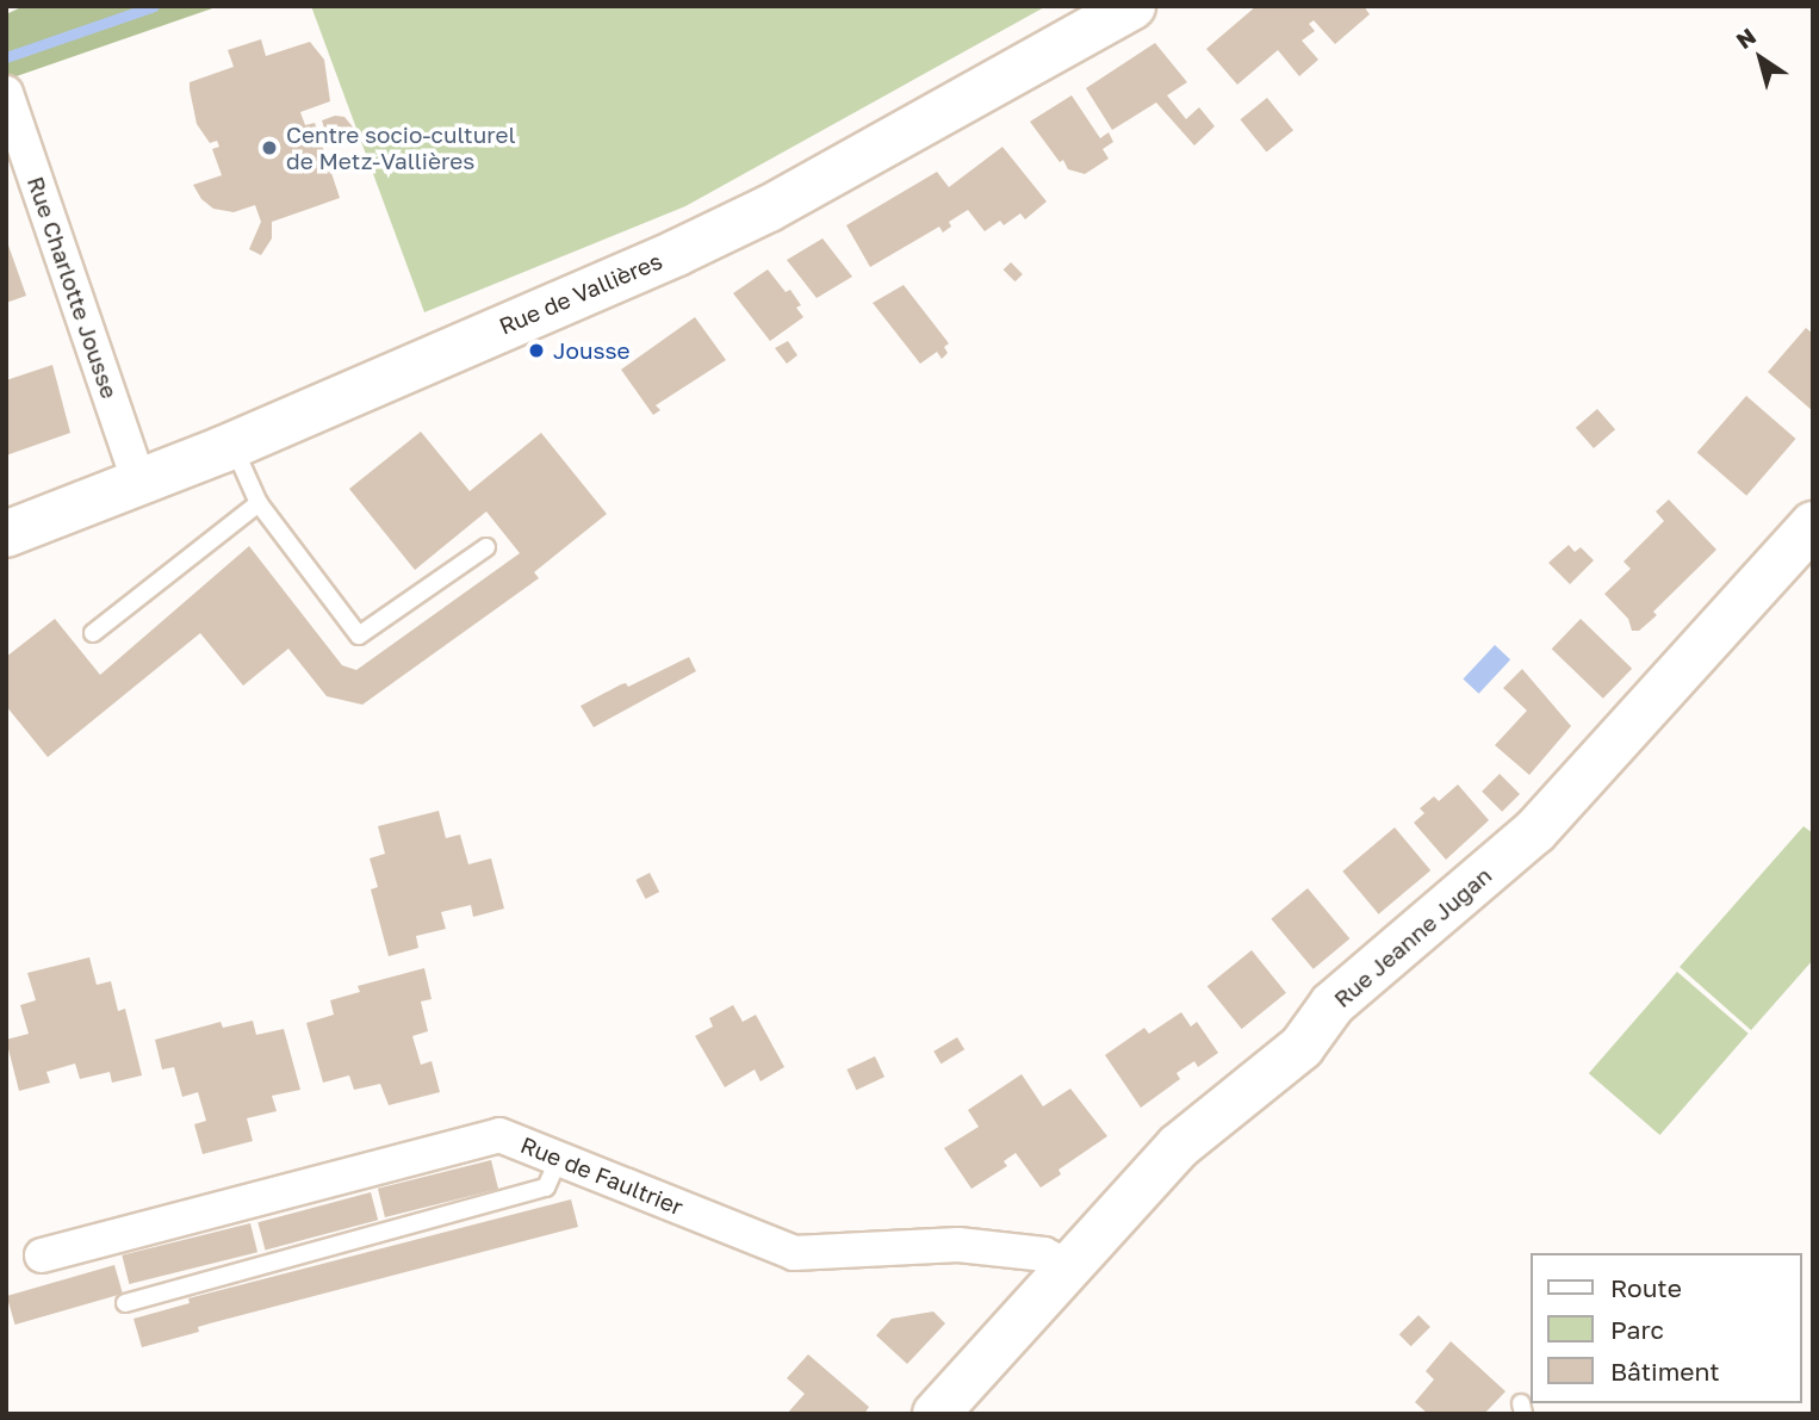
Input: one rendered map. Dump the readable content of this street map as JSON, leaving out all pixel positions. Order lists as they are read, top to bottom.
{
  "streets": {
    "street": [
      "Rue Charlotte Jousse",
      "Rue de Vallières",
      "Rue Jeanne Jugan",
      "Rue de Faultrier"
    ]
  },
  "crossings": [
    ["Rue Charlotte Jousse", "Rue de Vallières"],
    ["Rue Jeanne Jugan", "Rue de Faultrier"]
  ],
  "places": ["Centre socio-culturel de Metz-Vallières", "Jousse"],
  "legend": ["Route", "Parc", "Bâtiment"],
  "north": "top left"
}
